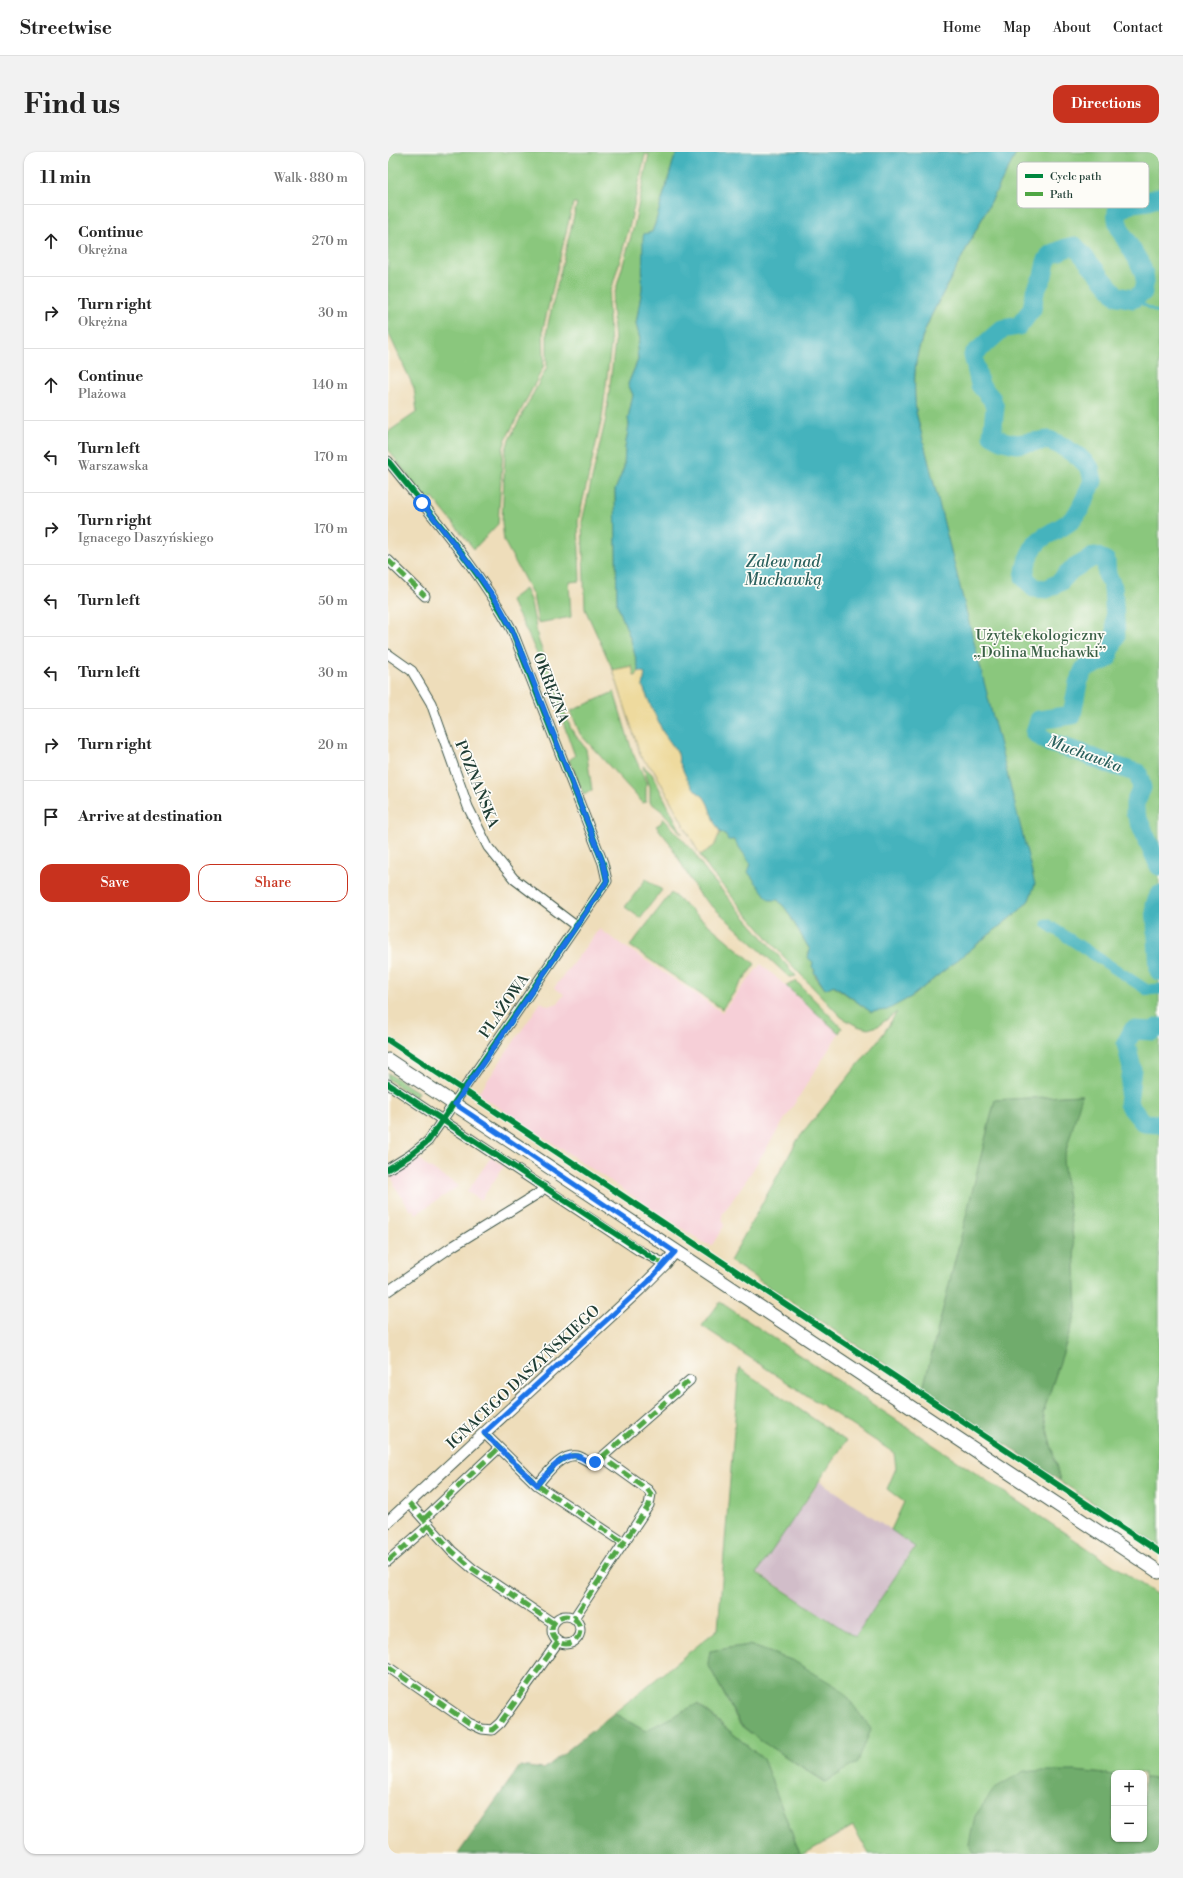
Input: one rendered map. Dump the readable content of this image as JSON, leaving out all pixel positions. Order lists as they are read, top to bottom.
{
  "streets": {
    "street": [
      "OKRĘŻNA",
      "POZNAŃSKA",
      "PLAŻOWA",
      "IGNACEGO DASZYŃSKIEGO"
    ]
  },
  "crossings": [
    ["OKRĘŻNA", "POZNAŃSKA"],
    ["OKRĘŻNA", "PLAŻOWA"],
    ["POZNAŃSKA", "PLAŻOWA"]
  ],
  "water": ["Zalew nad Muchawką", "Muchawka"],
  "parks": ["Użytek ekologiczny „Dolina Muchawki”"],
  "legend": ["Cycle path", "Path"],
  "page": {
    "header": "Streetwise",
    "nav": [
      "Home",
      "Map",
      "About",
      "Contact"
    ],
    "buttons": [
      "Directions",
      ["Save", "Share"]
    ],
    "title": "Find us",
    "heading": ["11 min", "Walk · 880 m"],
    "list": [
      ["Continue", "Okrężna", "270 m"],
      ["Turn right", "Okrężna", "30 m"],
      ["Continue", "Plażowa", "140 m"],
      ["Turn left", "Warszawska", "170 m"],
      ["Turn right", "Ignacego Daszyńskiego", "170 m"],
      ["Turn left", "50 m"],
      ["Turn left", "30 m"],
      ["Turn right", "20 m"],
      "Arrive at destination"
    ],
    "map_buttons": ["+", "−"]
  }
}
